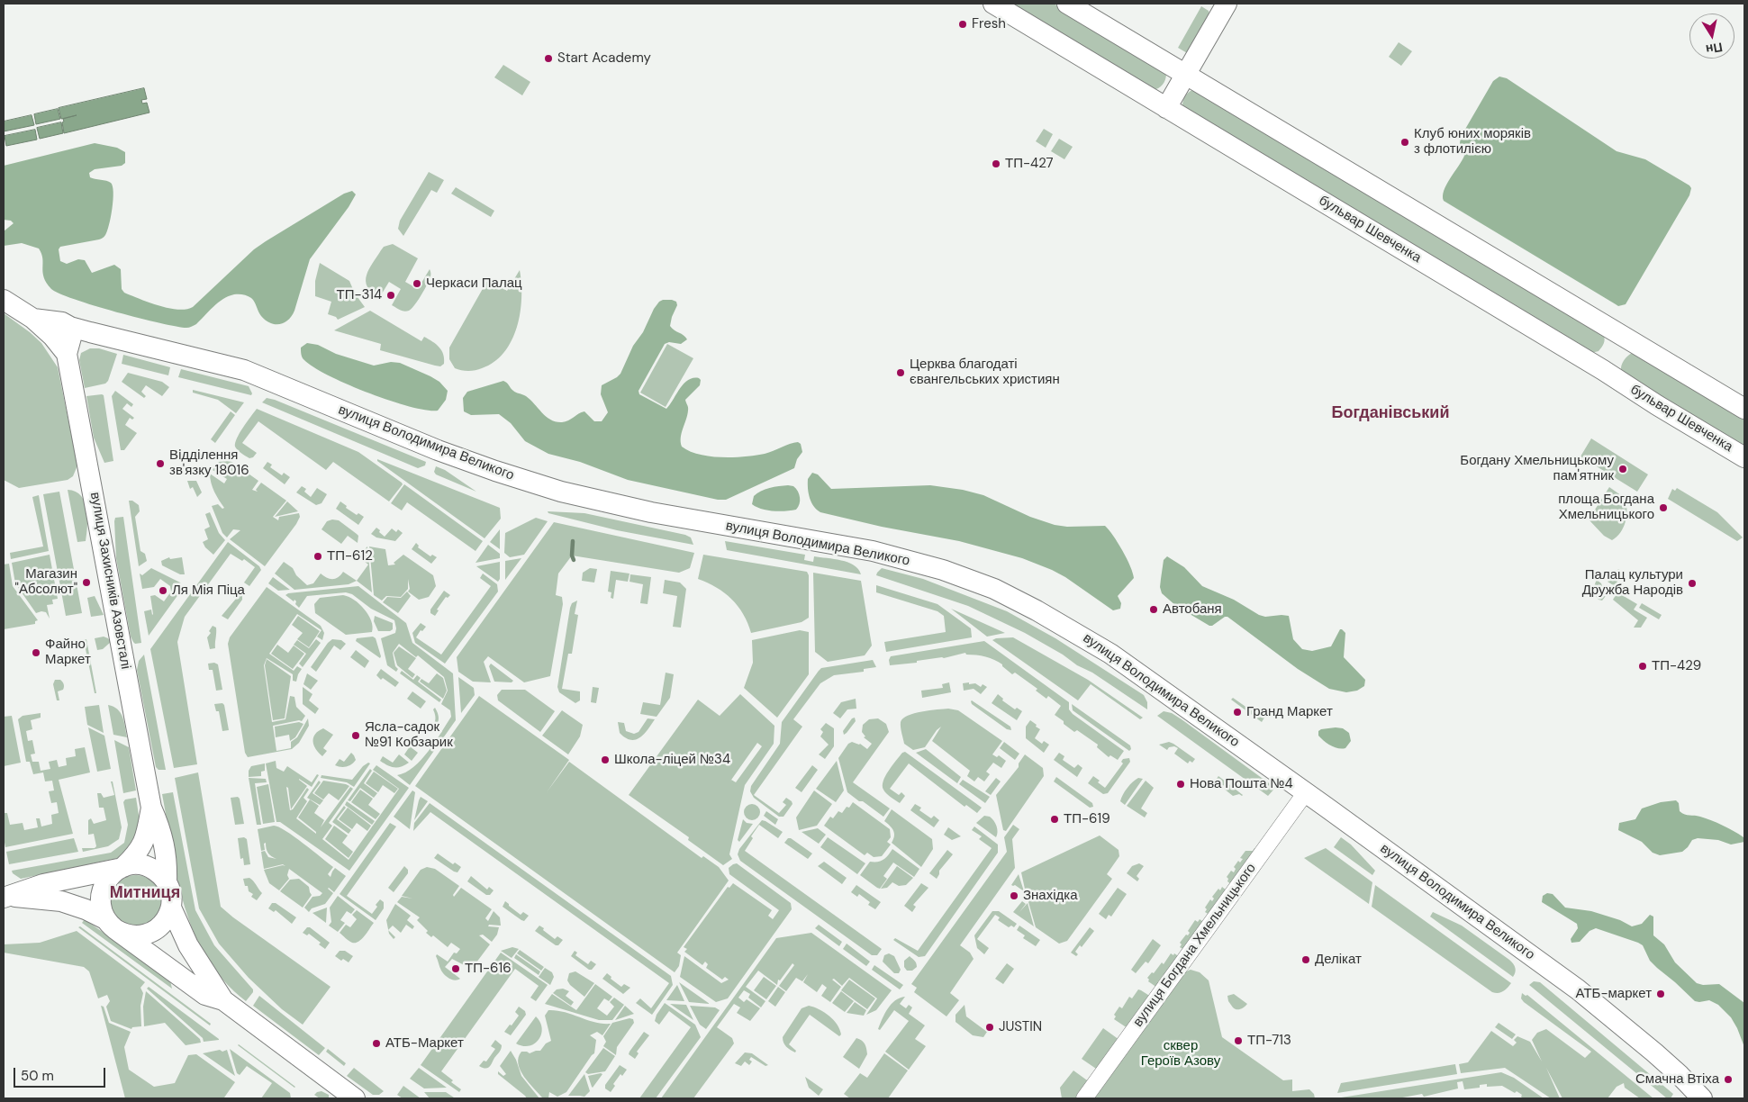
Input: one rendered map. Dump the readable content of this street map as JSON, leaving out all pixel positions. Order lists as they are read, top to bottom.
{
  "streets": {
    "main road": ["бульвар Шевченка", "вулиця Володимира Великого", "вулиця Захисників Азовсталі"],
    "street": ["вулиця Богдана Хмельницького"]
  },
  "crossings": [
    ["вулиця Володимира Великого", "вулиця Захисників Азовсталі"],
    ["вулиця Володимира Великого", "вулиця Богдана Хмельницького"]
  ],
  "districts": ["Богданівський", "Митниця"],
  "parks": ["сквер Героїв Азову"],
  "places": [
    "Fresh",
    "Start Academy",
    "Клуб юних моряків з флотилією",
    "ТП-427",
    "Черкаси Палац",
    "ТП-314",
    "Церква благодаті євангельських християн",
    "Вiддiлення зв'язку 18016",
    "Богдану Хмельницькому пам'ятник",
    "площа Богдана Хмельницького",
    "ТП-612",
    "Магазин \"Абсолют\"",
    "Палац культури Дружба Народів",
    "Ля Мія Піца",
    "Автобаня",
    "Файно Маркет",
    "ТП-429",
    "Гранд Маркет",
    "Ясла-садок №91 Кобзарик",
    "Школа-ліцей №34",
    "Нова Пошта №4",
    "ТП-619",
    "Знахідка",
    "Делікат",
    "ТП-616",
    "АТБ-маркет",
    "JUSTIN",
    "ТП-713",
    "АТБ-Маркет",
    "Смачна Втіха"
  ],
  "scale_bar": "50 m",
  "north": "bottom"
}
